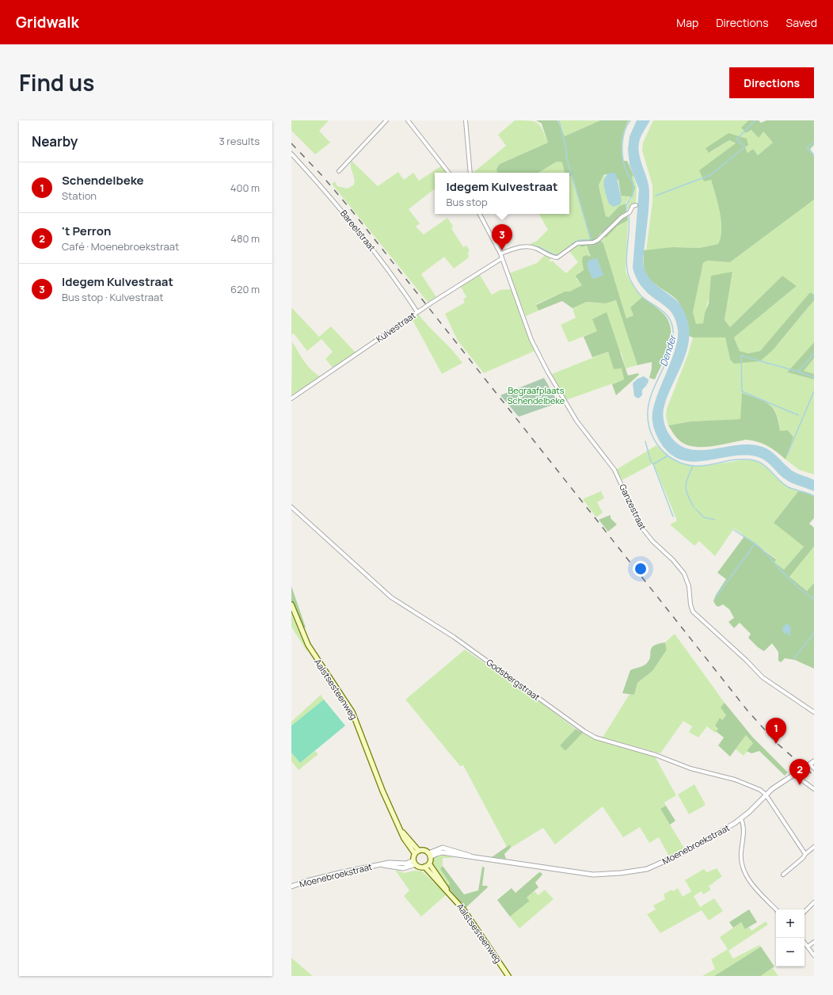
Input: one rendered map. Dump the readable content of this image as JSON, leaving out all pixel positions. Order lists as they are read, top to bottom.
{
  "streets": {
    "main road": ["Aalstsesteenweg"],
    "street": [
      "Bareelstraat",
      "Kulvestraat",
      "Ganzestraat",
      "Godsbergstraat",
      "Moenebroekstraat"
    ]
  },
  "crossings": [
    ["Bareelstraat", "Kulvestraat"],
    ["Kulvestraat", "Ganzestraat"],
    ["Godsbergstraat", "Moenebroekstraat"],
    ["Aalstsesteenweg", "Moenebroekstraat"]
  ],
  "water": ["Dender"],
  "parks": ["Begraafplaats Schendelbeke"],
  "page": {
    "header": "Gridwalk",
    "nav": ["Map", "Directions", "Saved"],
    "title": "Find us",
    "buttons": "Directions",
    "heading": ["Nearby", "3 results"],
    "list": [
      {
        "mark": "1",
        "name": "Schendelbeke",
        "note": "Station",
        "value": "400 m"
      },
      {
        "mark": "2",
        "name": "'t Perron",
        "note": "Café · Moenebroekstraat",
        "value": "480 m"
      },
      {
        "mark": "3",
        "name": "Idegem Kulvestraat",
        "note": "Bus stop · Kulvestraat",
        "value": "620 m"
      }
    ],
    "popup": ["Idegem Kulvestraat", "Bus stop"],
    "pins": ["3", "1", "2"],
    "map_buttons": ["+", "−"]
  }
}
